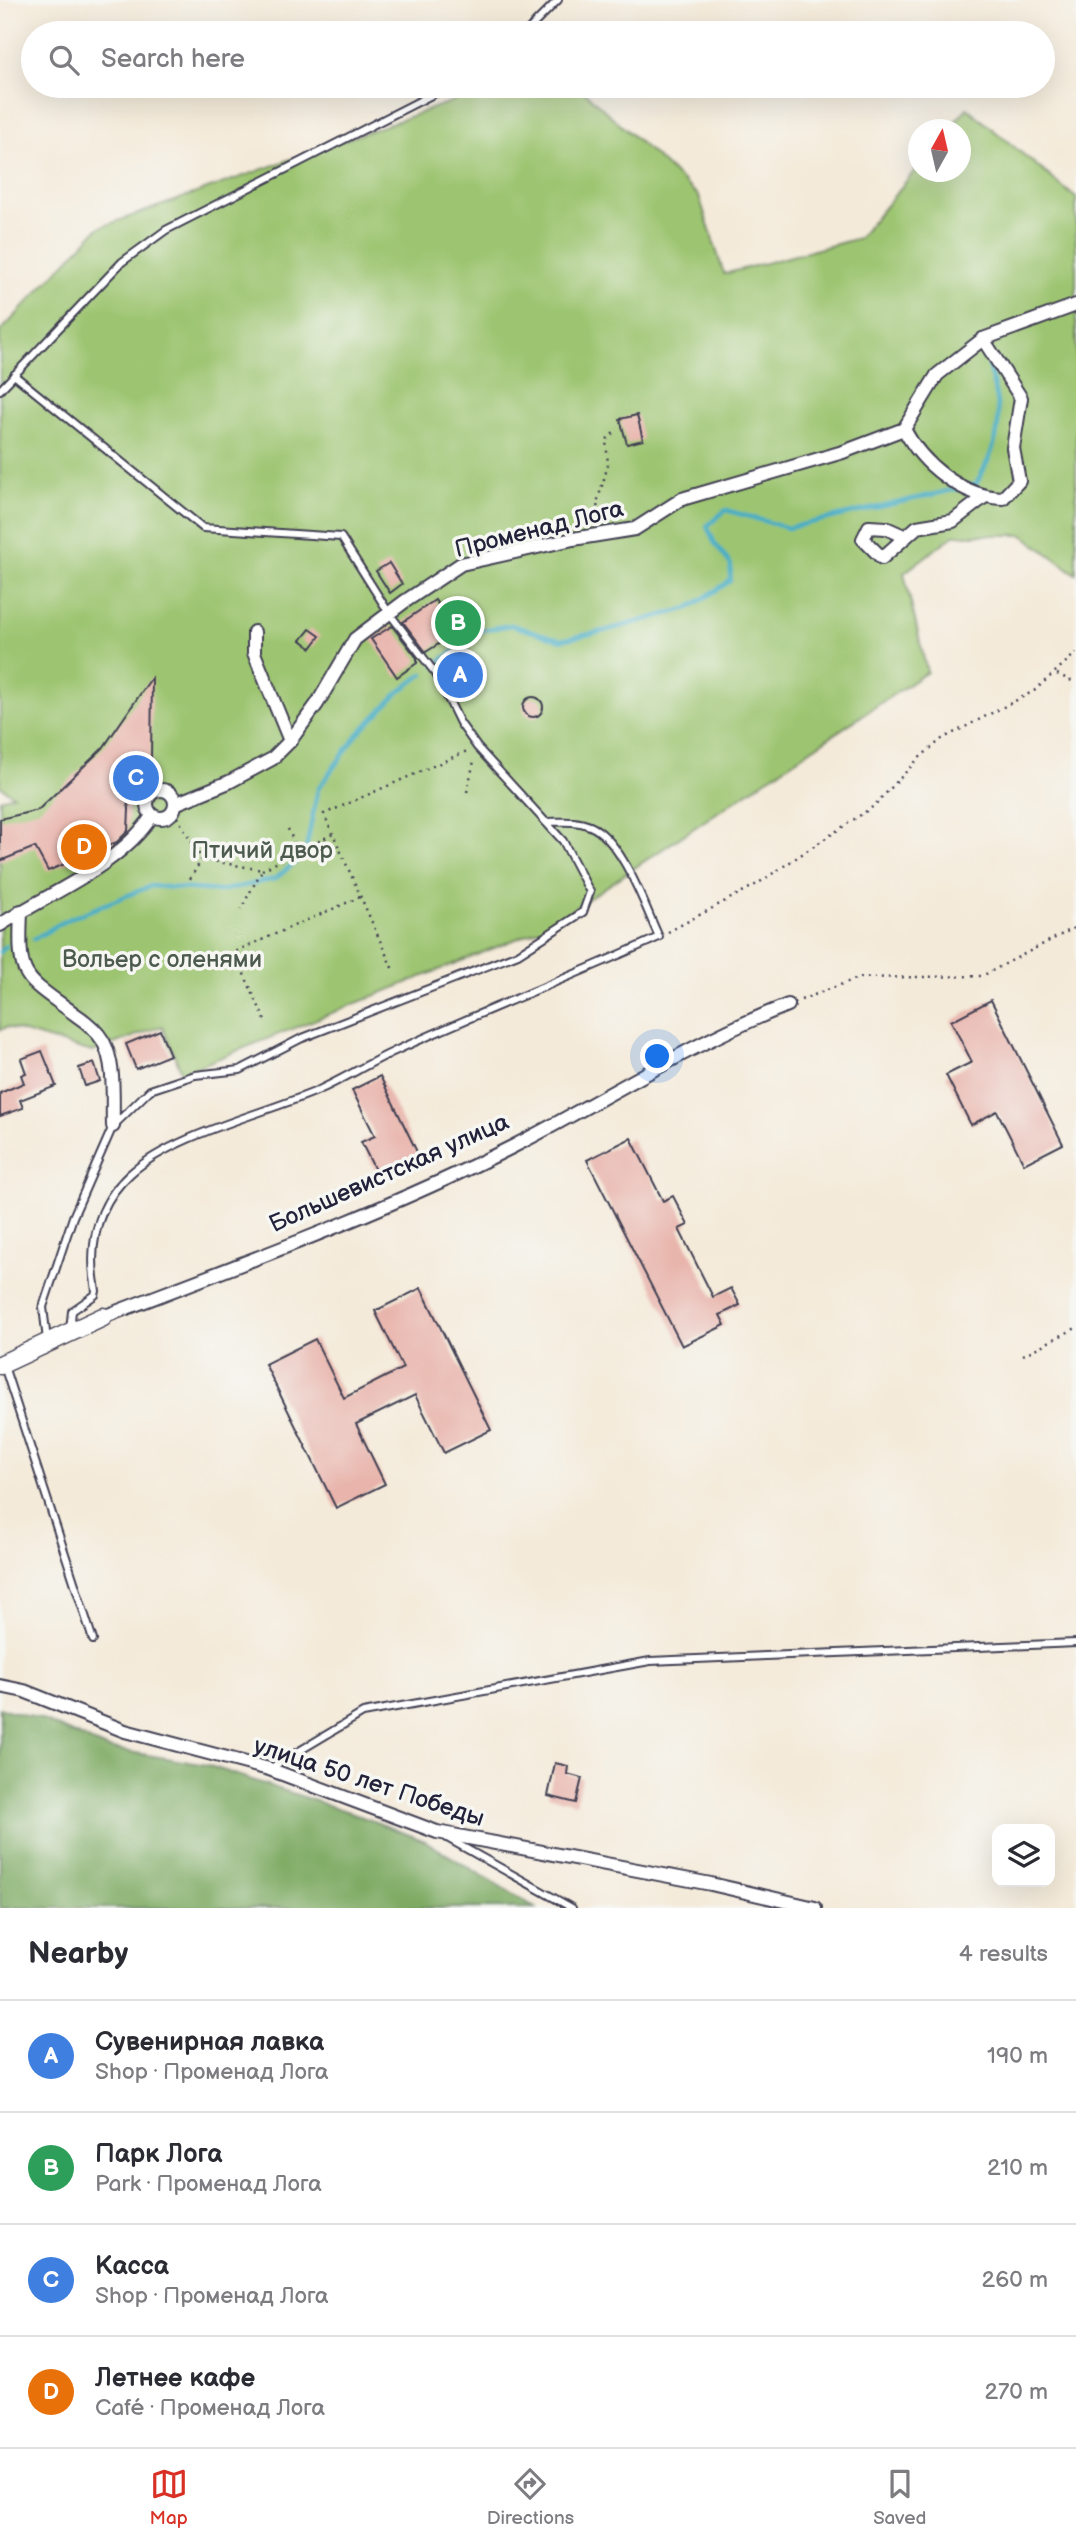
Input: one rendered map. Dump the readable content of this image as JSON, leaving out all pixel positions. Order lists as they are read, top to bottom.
{
  "streets": {
    "street": ["Променад Лога", "Большевистская улица", "улица 50 лет Победы"]
  },
  "parks": ["Птичий двор", "Вольер с оленями"],
  "north": "top",
  "page": {
    "search": "Search here",
    "pins": [
      "B",
      "A",
      "C",
      "D"
    ],
    "heading": ["Nearby", "4 results"],
    "list": [
      {
        "mark": "A",
        "name": "Сувенирная лавка",
        "note": "Shop · Променад Лога",
        "value": "190 m"
      },
      {
        "mark": "B",
        "name": "Парк Лога",
        "note": "Park · Променад Лога",
        "value": "210 m"
      },
      {
        "mark": "C",
        "name": "Касса",
        "note": "Shop · Променад Лога",
        "value": "260 m"
      },
      {
        "mark": "D",
        "name": "Летнее кафе",
        "note": "Café · Променад Лога",
        "value": "270 m"
      }
    ],
    "nav": ["Map", "Directions", "Saved"]
  }
}
